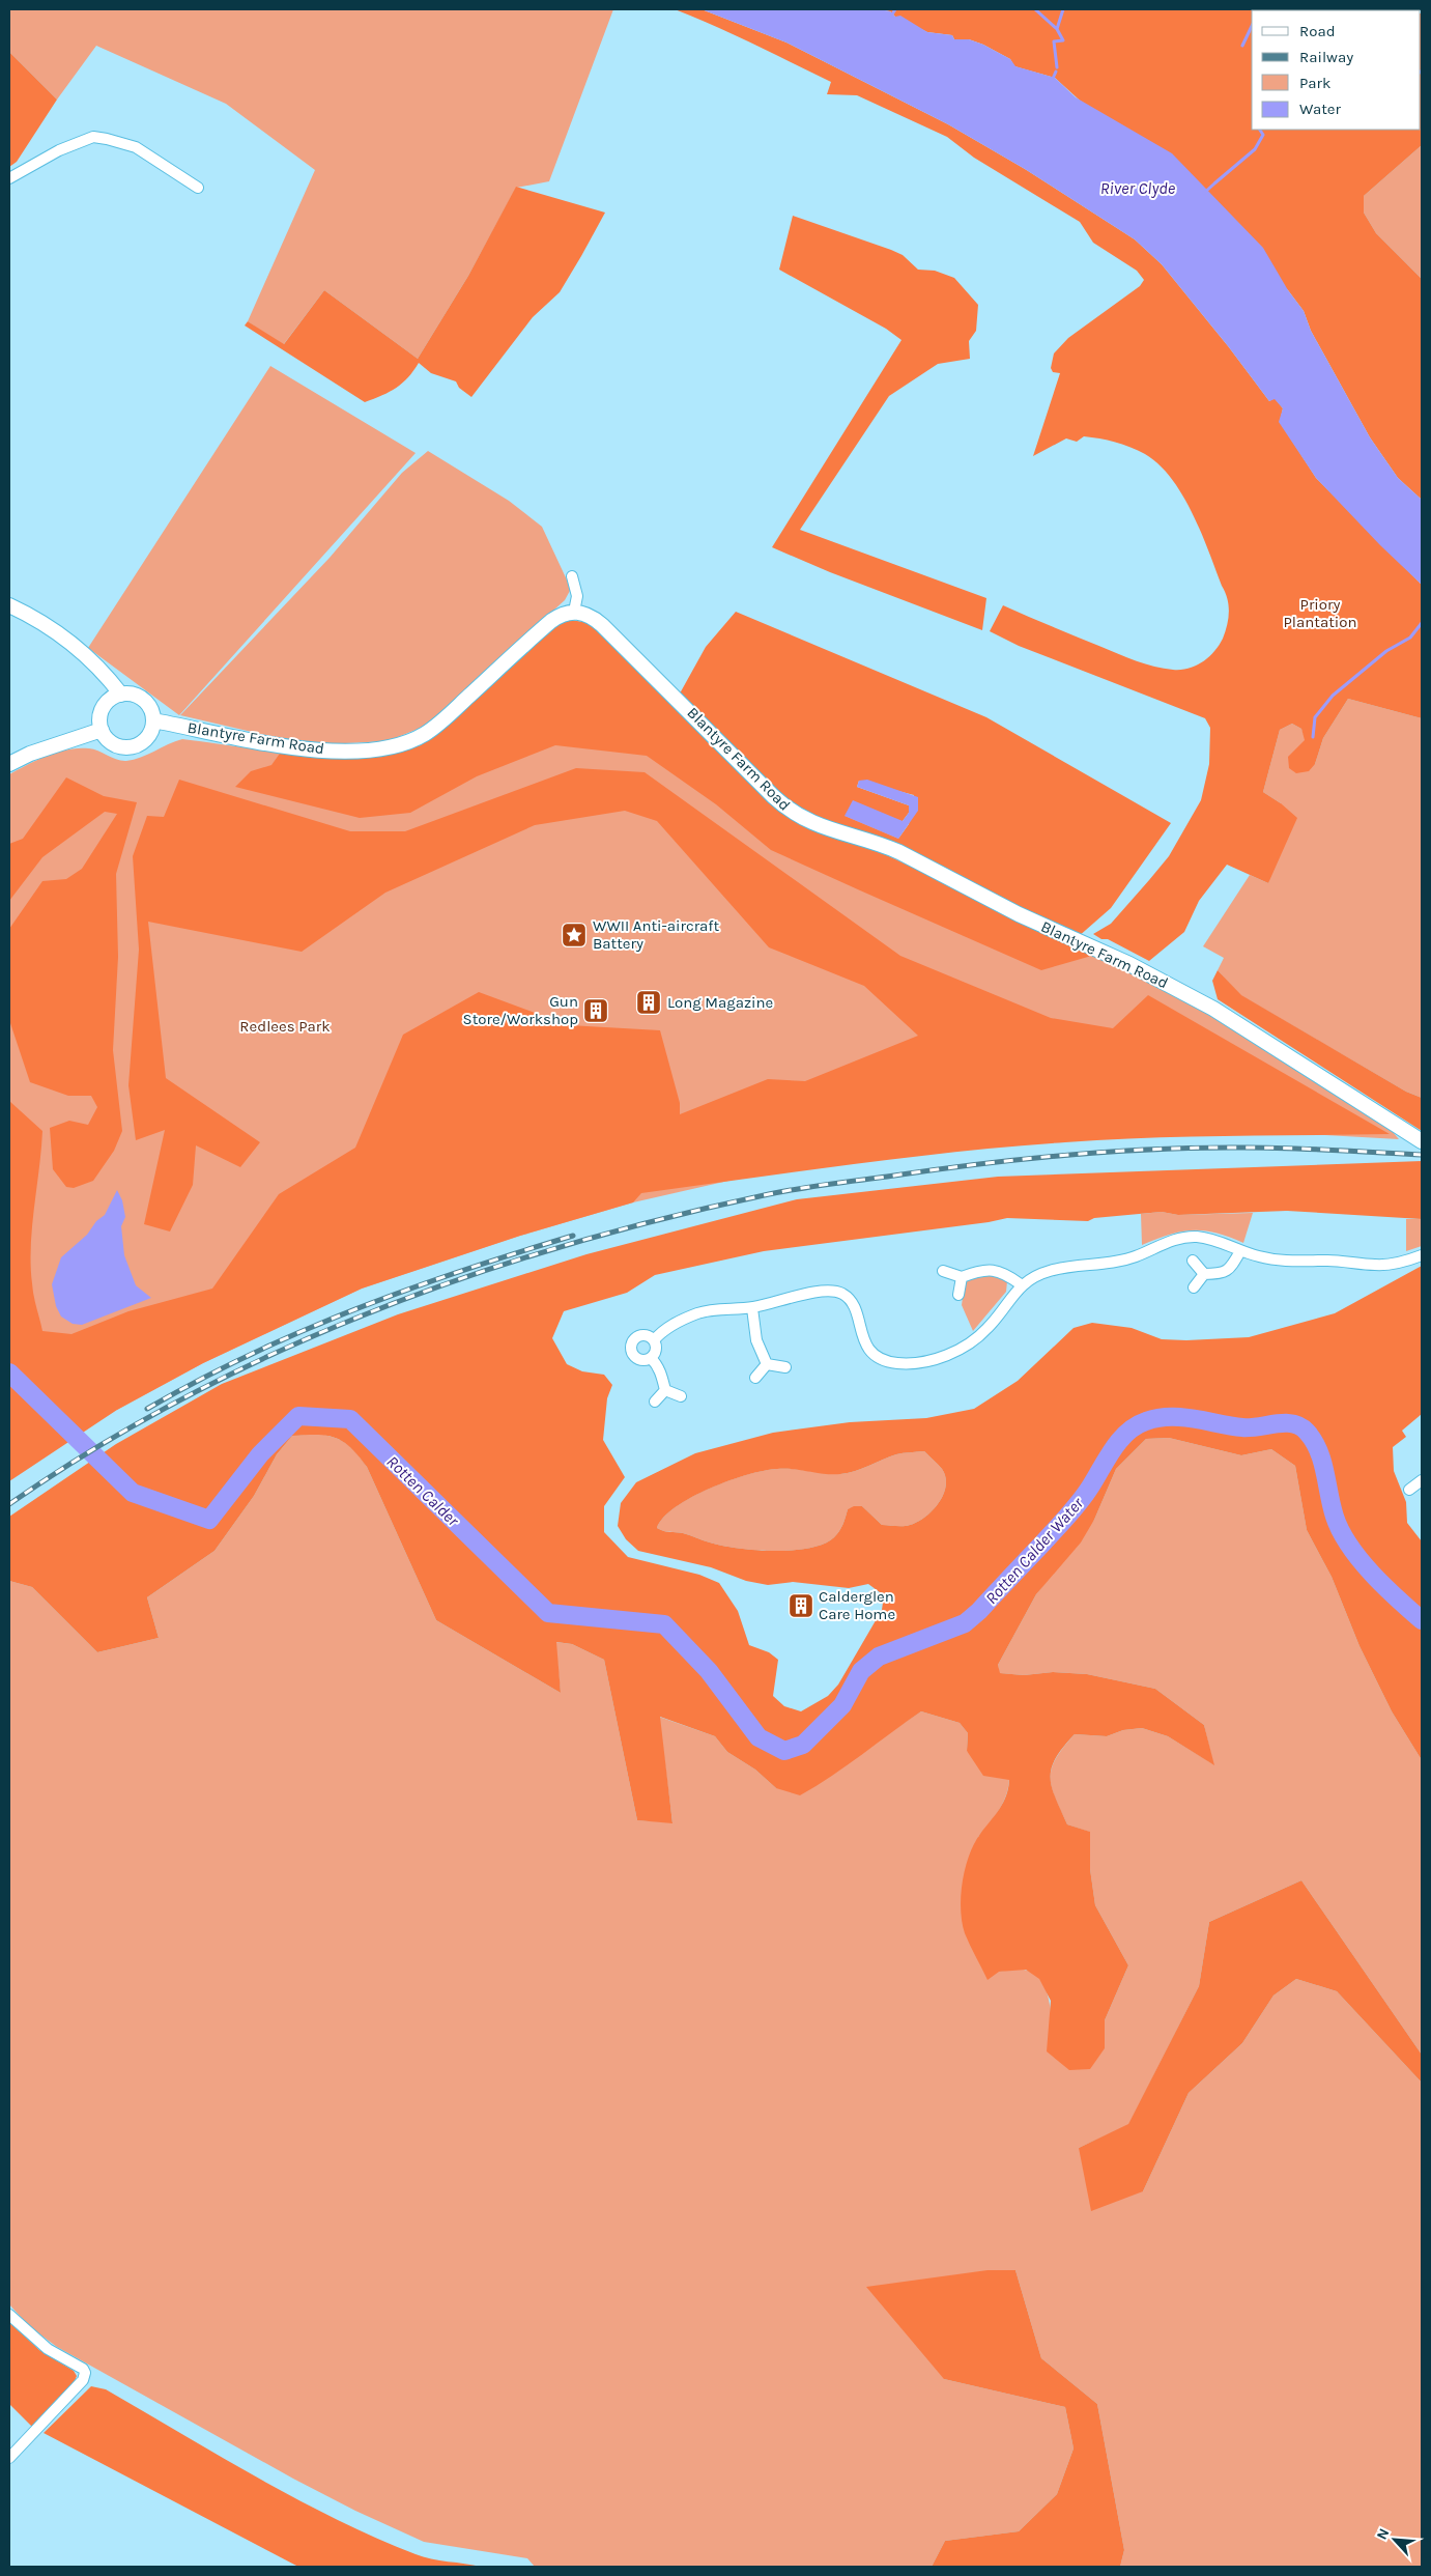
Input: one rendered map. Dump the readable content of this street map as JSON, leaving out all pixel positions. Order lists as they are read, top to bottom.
{
  "streets": {
    "main road": ["Blantyre Farm Road"]
  },
  "water": ["River Clyde", "Rotten Calder", "Rotten Calder Water"],
  "parks": ["Priory Plantation", "Redlees Park"],
  "places": {
    "place": ["WWII Anti-aircraft Battery"],
    "building": ["Long Magazine", "Gun Store/Workshop", "Calderglen Care Home"]
  },
  "legend": [
    "Road",
    "Railway",
    "Park",
    "Water"
  ],
  "north": "top left"
}
